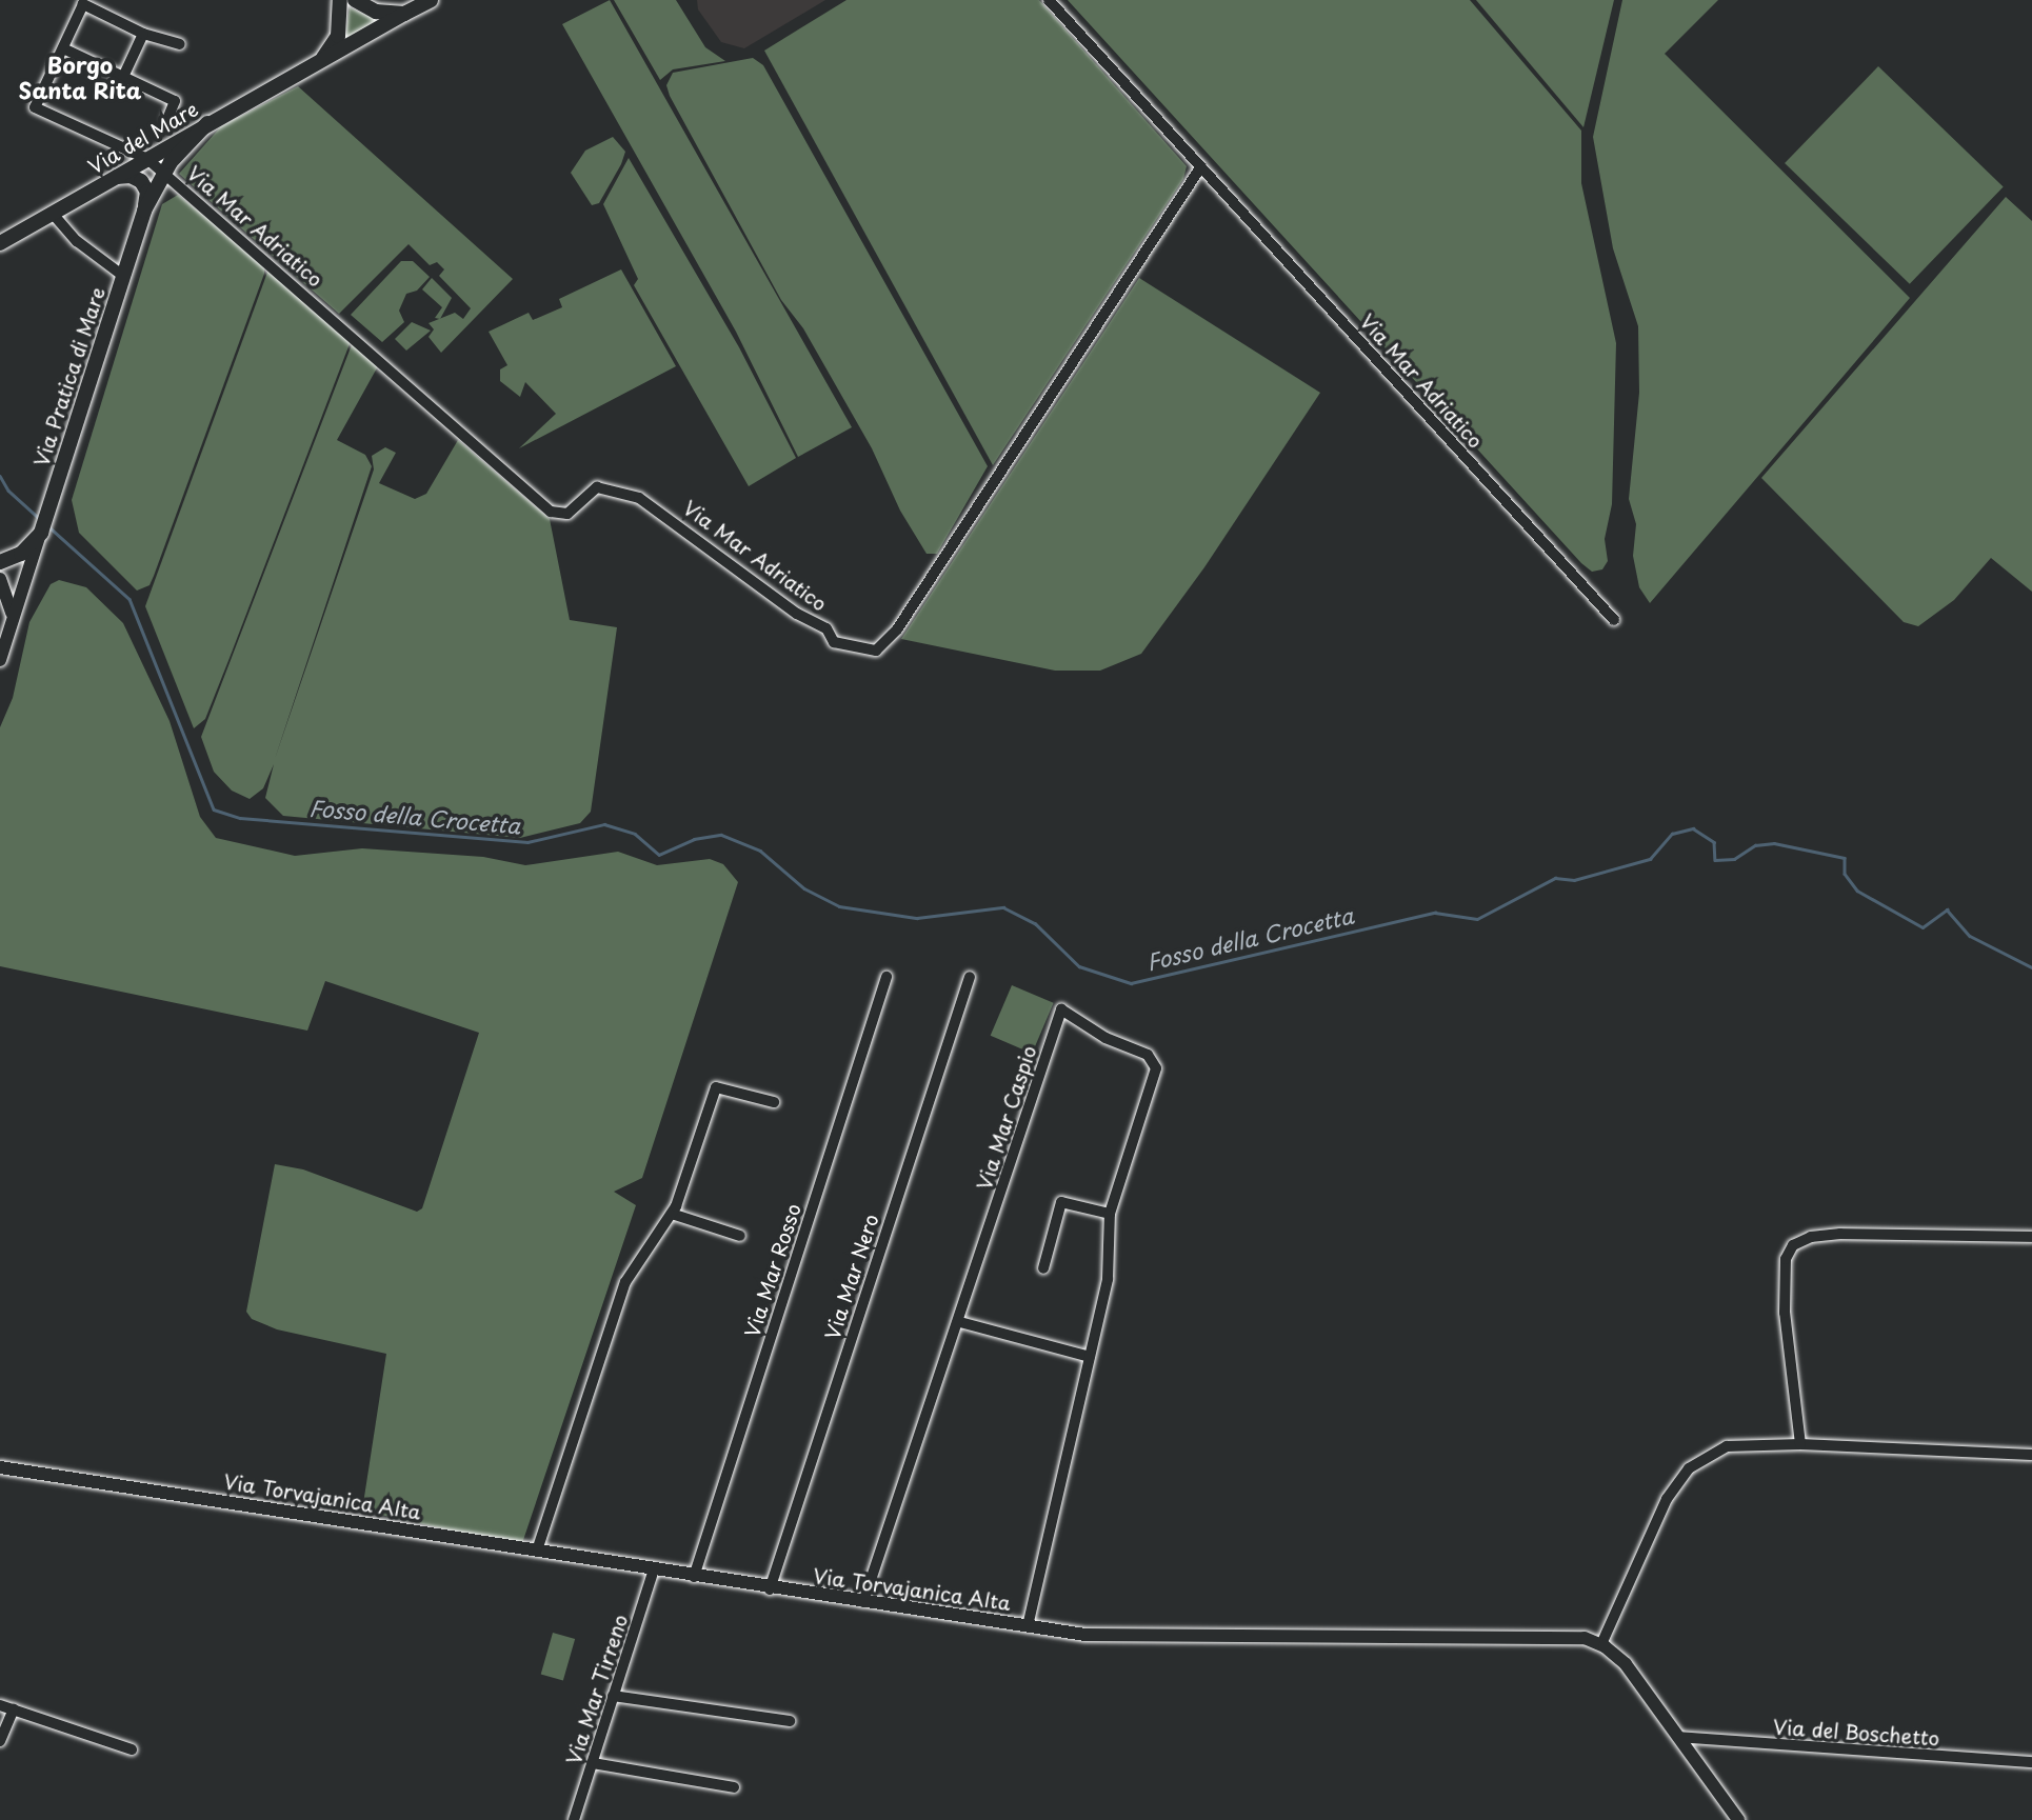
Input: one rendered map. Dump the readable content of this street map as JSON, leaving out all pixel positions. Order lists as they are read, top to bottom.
{
  "streets": {
    "main road": ["Via del Mare", "Via Pratica di Mare"],
    "street": [
      "Via Mar Adriatico",
      "Via Mar Caspio",
      "Via Mar Rosso",
      "Via Mar Nero",
      "Via Torvajanica Alta",
      "Via Mar Tirreno",
      "Via del Boschetto"
    ]
  },
  "crossings": [
    ["Via del Mare", "Via Pratica di Mare"],
    ["Via Mar Adriatico", "Via Pratica di Mare"],
    ["Via Mar Caspio", "Via Torvajanica Alta"],
    ["Via Mar Rosso", "Via Torvajanica Alta"],
    ["Via Mar Nero", "Via Torvajanica Alta"],
    ["Via Torvajanica Alta", "Via Mar Tirreno"]
  ],
  "districts": ["Borgo Santa Rita"],
  "water": ["Fosso della Crocetta"]
}
